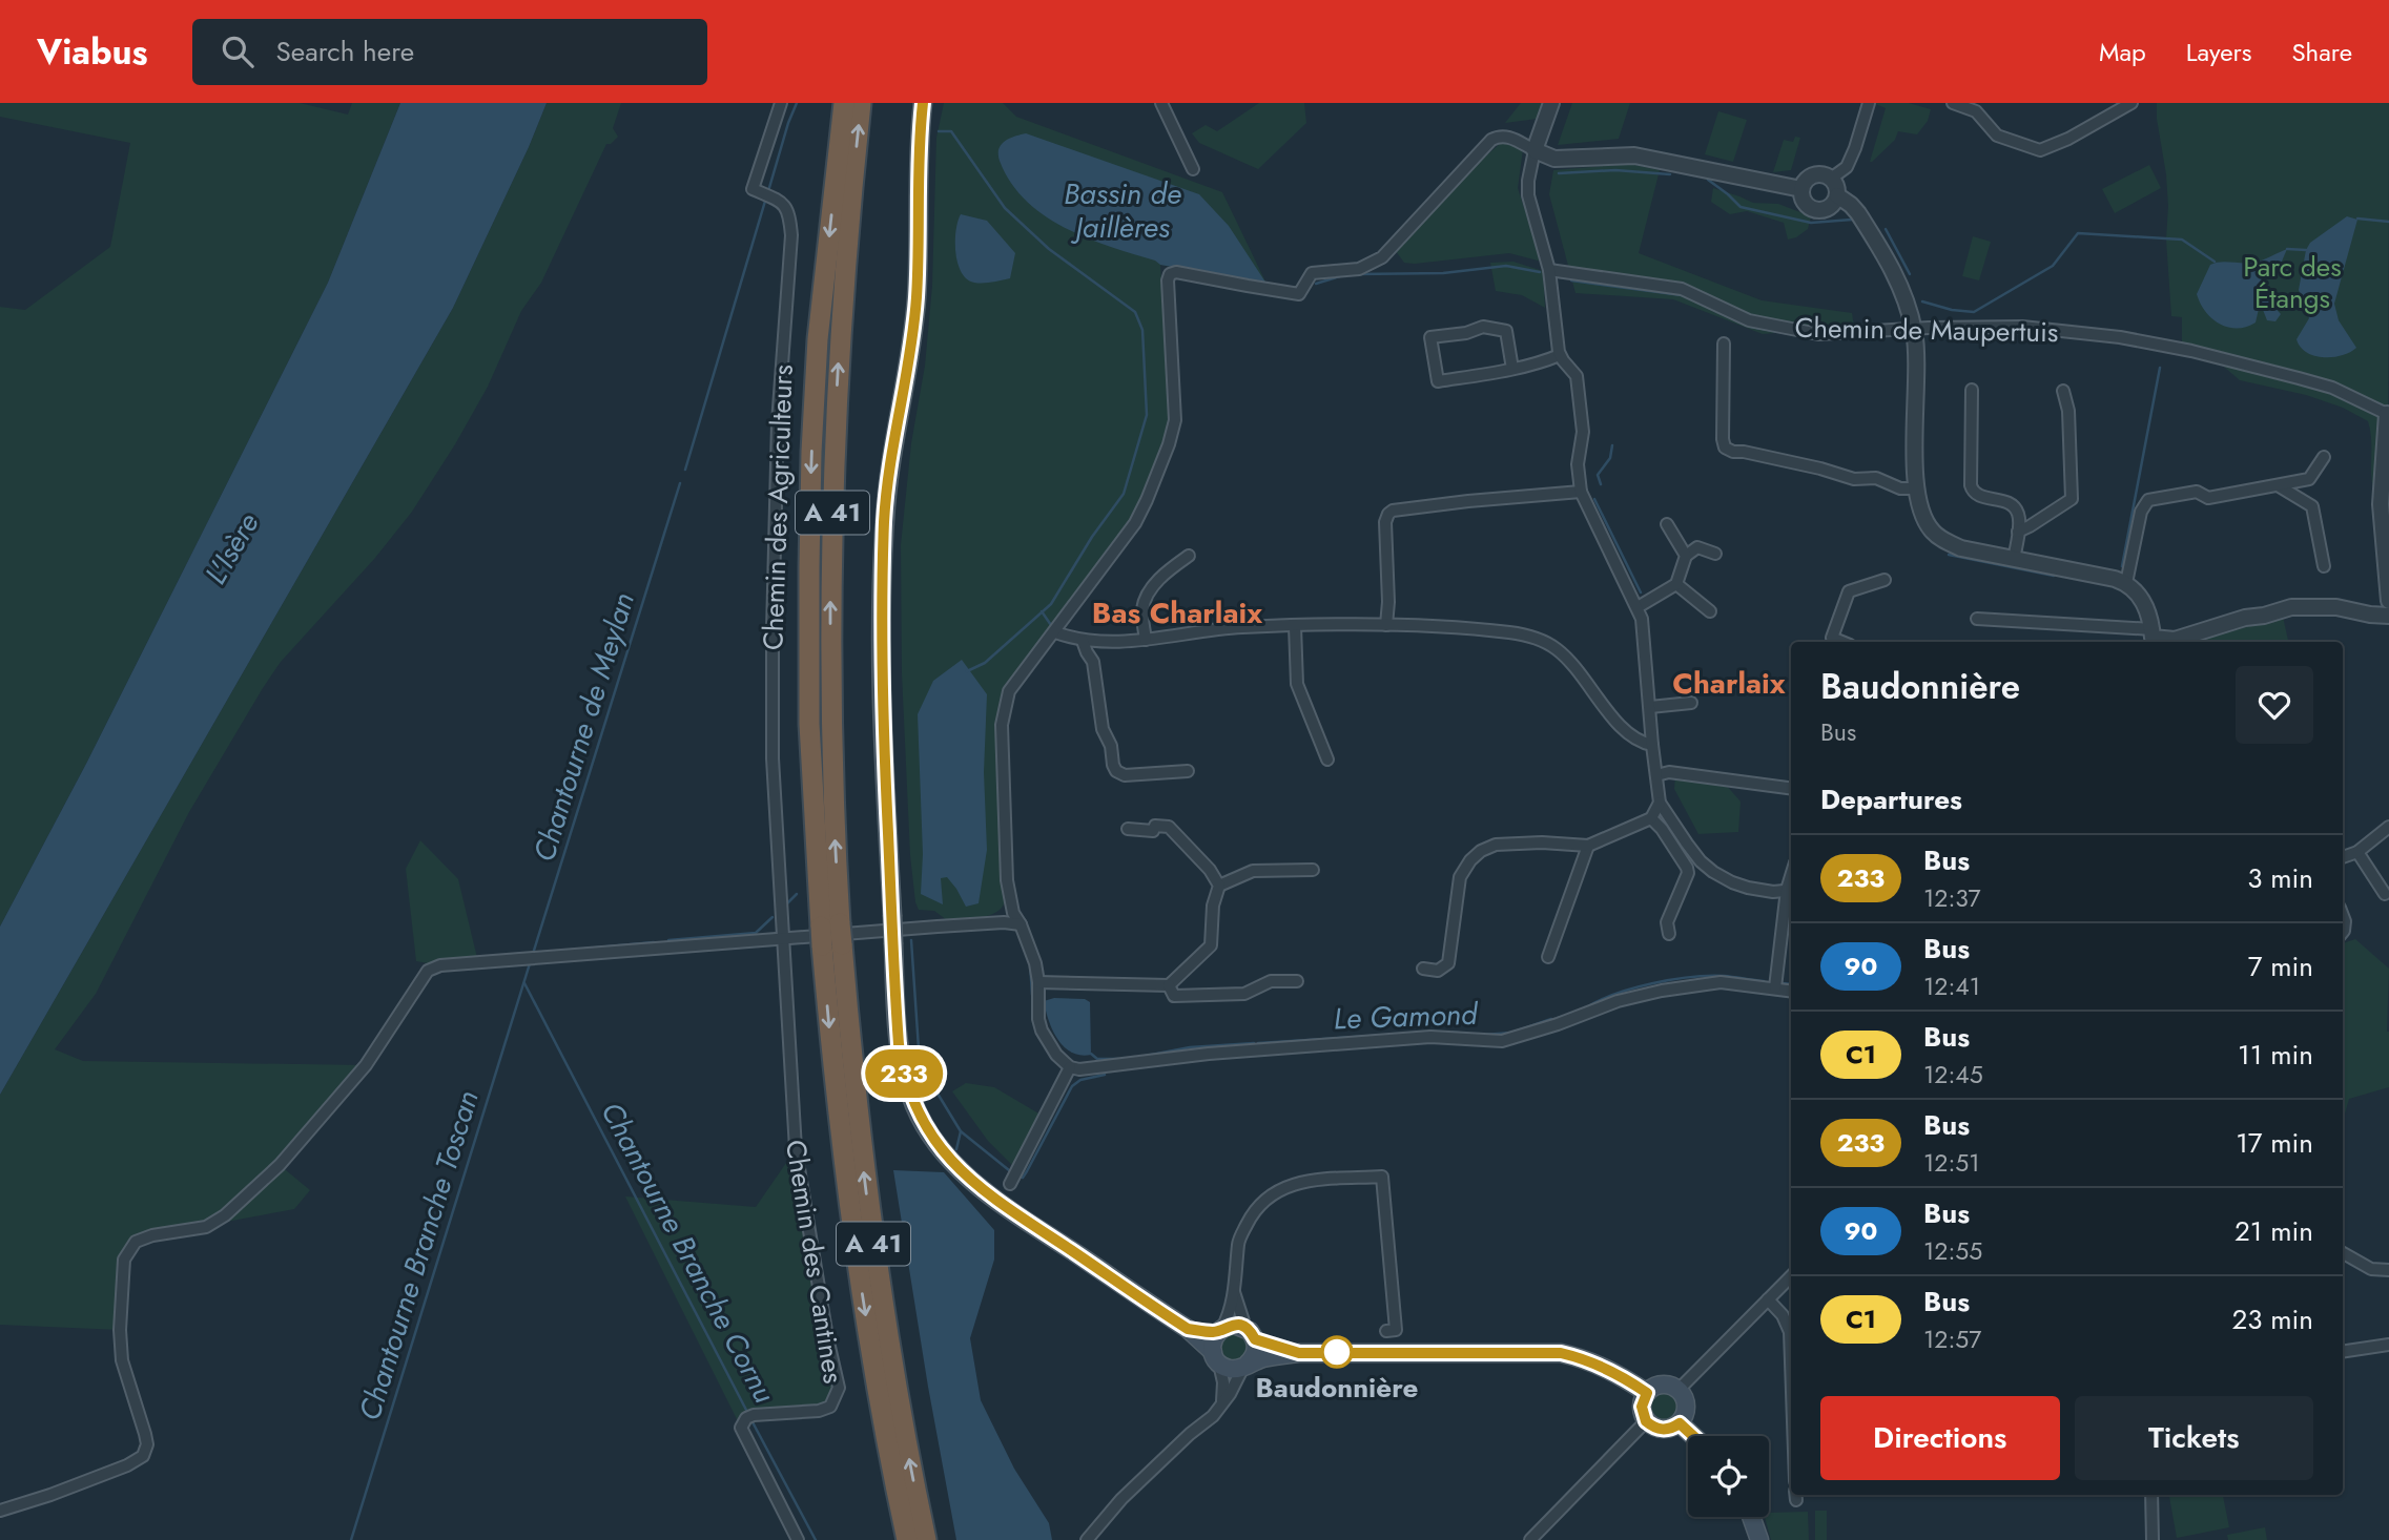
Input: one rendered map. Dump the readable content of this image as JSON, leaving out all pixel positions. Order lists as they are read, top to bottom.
{
  "streets": {
    "highway": ["A 41"],
    "street": ["Chemin de Maupertuis", "Chemin des Agriculteurs", "Chemin des Cantines"]
  },
  "crossings": [
    ["Chemin des Agriculteurs", "Chemin des Cantines"]
  ],
  "districts": ["Bas Charlaix", "Charlaix"],
  "water": [
    "Bassin de Jaillères",
    "L'Isère",
    "Chantourne de Meylan",
    "Le Gamond",
    "Chantourne Branche Cornu",
    "Chantourne Branche Toscan"
  ],
  "parks": ["Parc des Étangs"],
  "places": ["Baudonnière"],
  "lines": ["bus line 233"],
  "page": {
    "header": "Viabus",
    "search": "Search here",
    "nav": ["Map", "Layers", "Share"],
    "on_map": "233",
    "heading": [
      ["Baudonnière", "Bus"],
      "Departures"
    ],
    "list": [
      {
        "mark": "233",
        "name": "Bus",
        "note": "12:37",
        "value": "3 min"
      },
      {
        "mark": "90",
        "name": "Bus",
        "note": "12:41",
        "value": "7 min"
      },
      {
        "mark": "C1",
        "name": "Bus",
        "note": "12:45",
        "value": "11 min"
      },
      {
        "mark": "233",
        "name": "Bus",
        "note": "12:51",
        "value": "17 min"
      },
      {
        "mark": "90",
        "name": "Bus",
        "note": "12:55",
        "value": "21 min"
      },
      {
        "mark": "C1",
        "name": "Bus",
        "note": "12:57",
        "value": "23 min"
      }
    ],
    "buttons": ["Directions", "Tickets"]
  }
}
